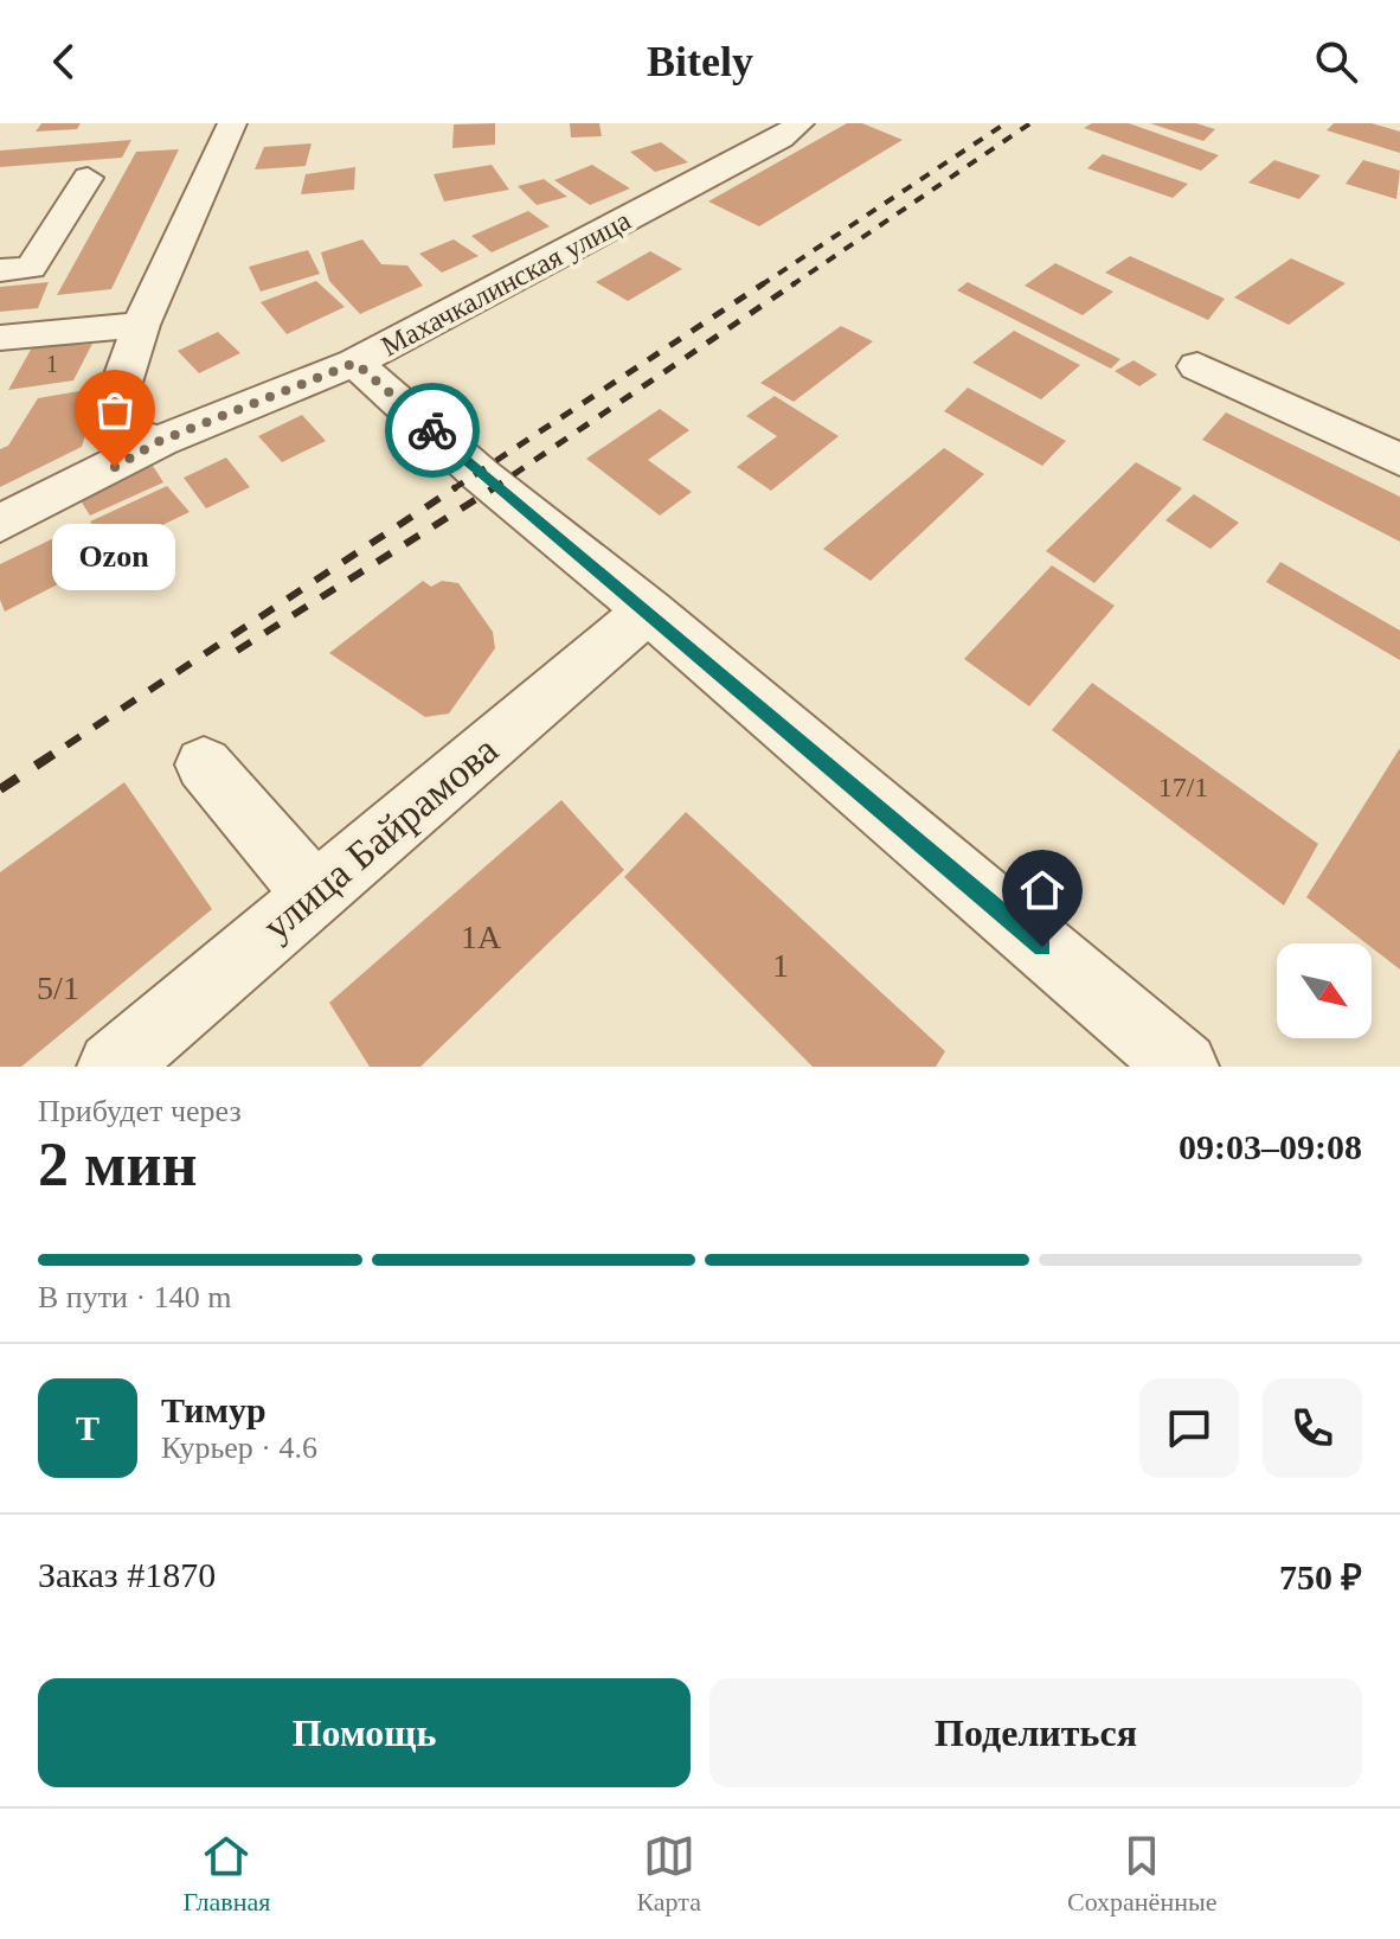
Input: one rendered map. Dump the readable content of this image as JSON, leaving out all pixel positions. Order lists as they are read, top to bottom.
{
  "streets": {
    "street": ["Махачкалинская улица", "улица Байрамова"]
  },
  "places": ["Ozon"],
  "house_numbers": [
    "1",
    "17/1",
    "1А",
    "1",
    "5/1"
  ],
  "north": "bottom right",
  "page": {
    "header": "Bitely",
    "bubble": "Ozon",
    "heading": ["2 мин", "Прибудет через", "09:03–09:08"],
    "panel": [
      "Тимур",
      "Курьер · 4.6",
      "Заказ #1870",
      "750 ₽"
    ],
    "bar": "В пути · 140 m",
    "round": "Т",
    "buttons": ["Помощь", "Поделиться"],
    "tabs": ["Главная", "Карта", "Сохранённые"]
  }
}
